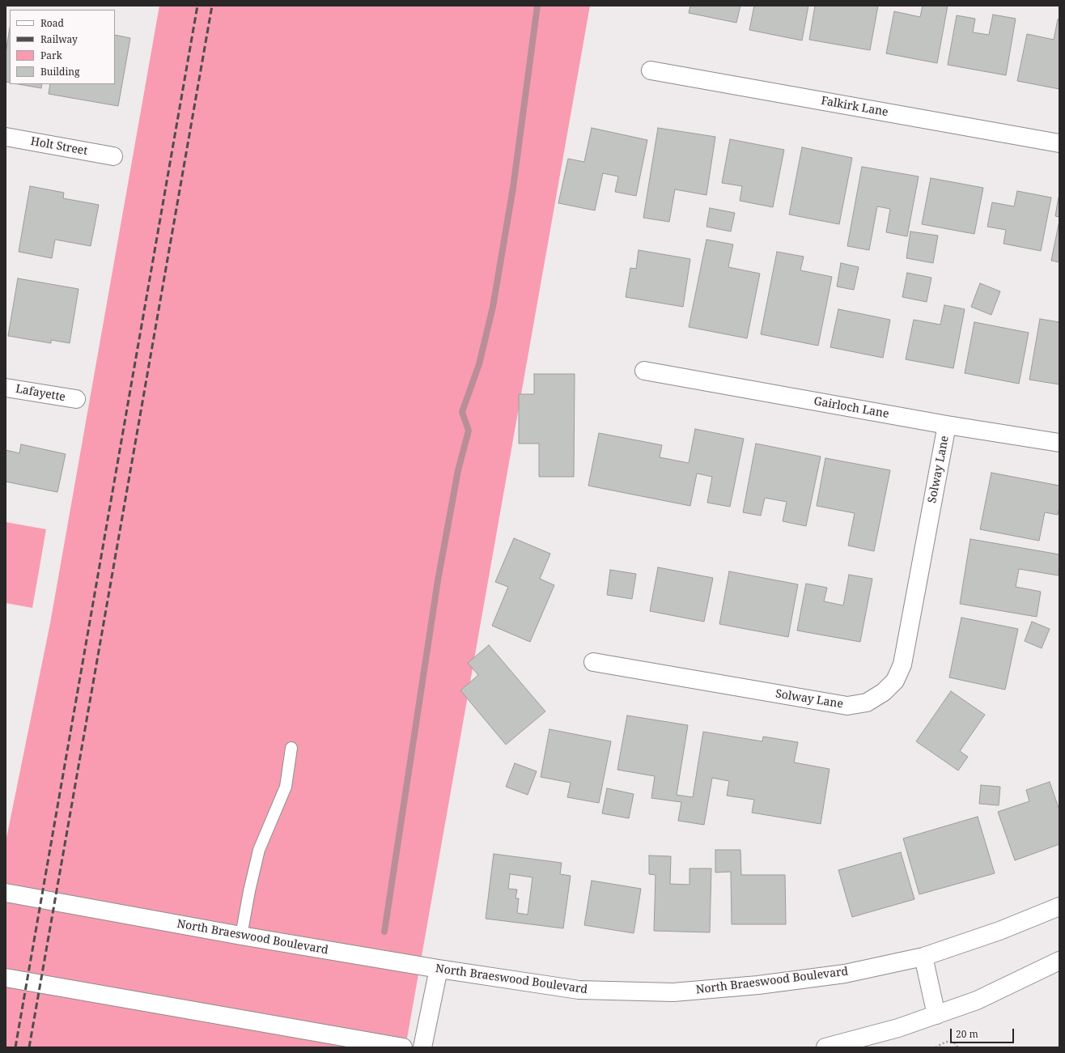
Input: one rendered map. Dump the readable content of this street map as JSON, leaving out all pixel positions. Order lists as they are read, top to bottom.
{
  "streets": {
    "main road": [
      "Falkirk Lane",
      "Holt Street",
      "Lafayette",
      "Gairloch Lane",
      "Solway Lane",
      "North Braeswood Boulevard"
    ]
  },
  "crossings": [
    ["Gairloch Lane", "Solway Lane"]
  ],
  "legend": [
    "Road",
    "Railway",
    "Park",
    "Building"
  ],
  "scale_bar": "20 m"
}
